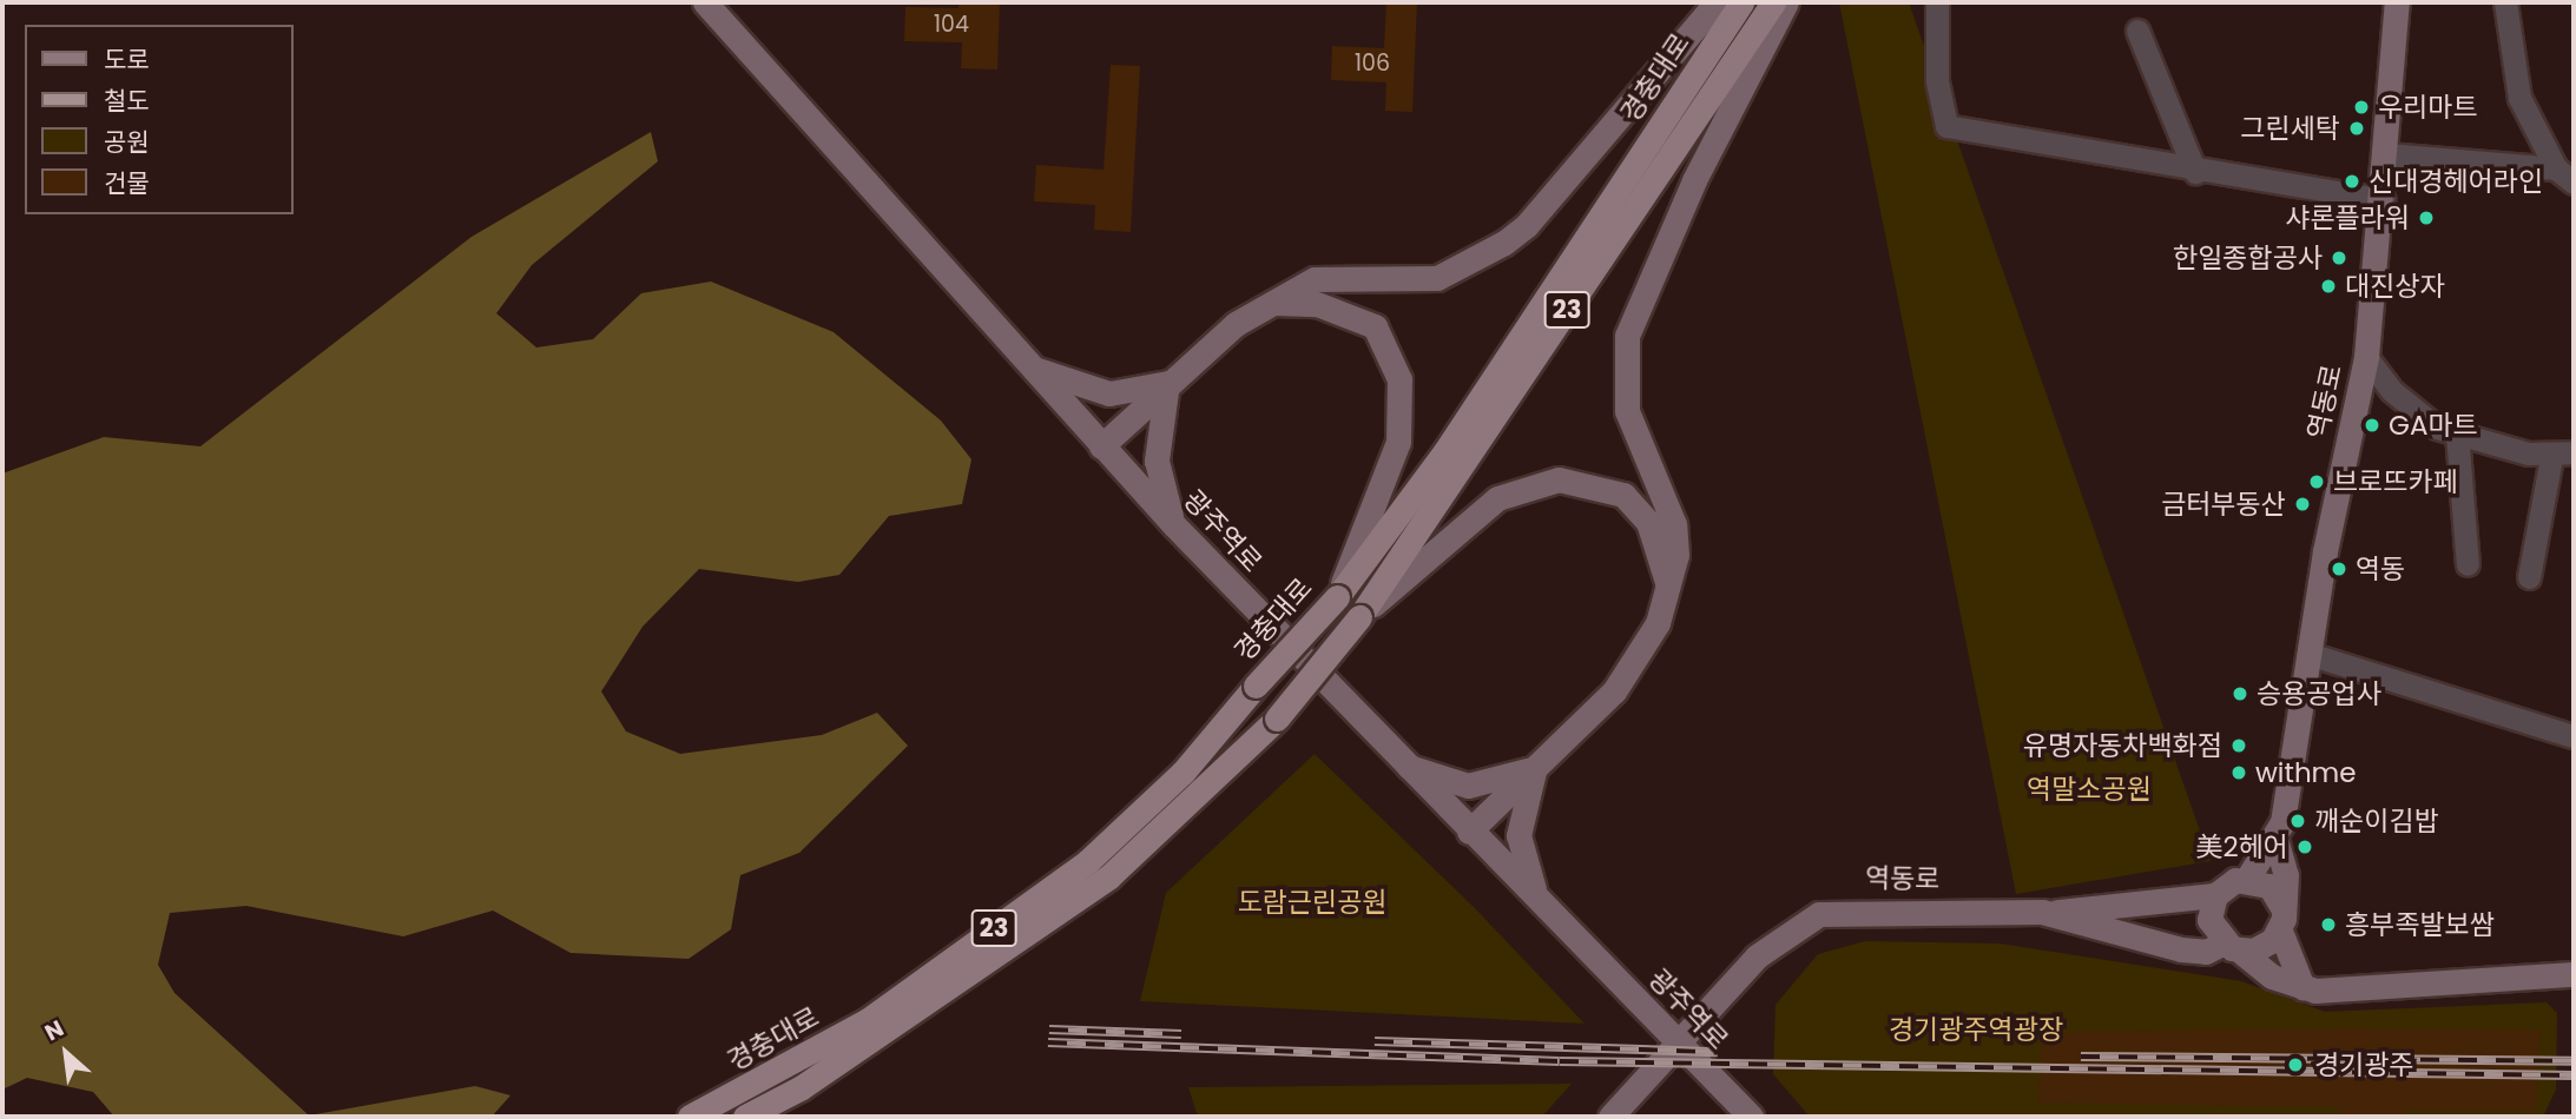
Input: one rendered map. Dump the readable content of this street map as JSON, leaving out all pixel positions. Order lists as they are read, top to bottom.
{
  "streets": {
    "main road": ["경충대로", "23"],
    "street": ["역동로", "광주역로"]
  },
  "crossings": [
    ["역동로", "광주역로"]
  ],
  "parks": ["역말소공원", "도람근린공원", "경기광주역광장"],
  "places": [
    "우리마트",
    "그린세탁",
    "신대경헤어라인",
    "샤론플라워",
    "한일종합공사",
    "대진상자",
    "GA마트",
    "브로뜨카페",
    "금터부동산",
    "역동",
    "승용공업사",
    "유명자동차백화점",
    "withme",
    "깨순이김밥",
    "美2헤어",
    "흥부족발보쌈",
    "경기광주"
  ],
  "house_numbers": ["104", "106"],
  "legend": [
    "도로",
    "철도",
    "공원",
    "건물"
  ],
  "north": "top left"
}
